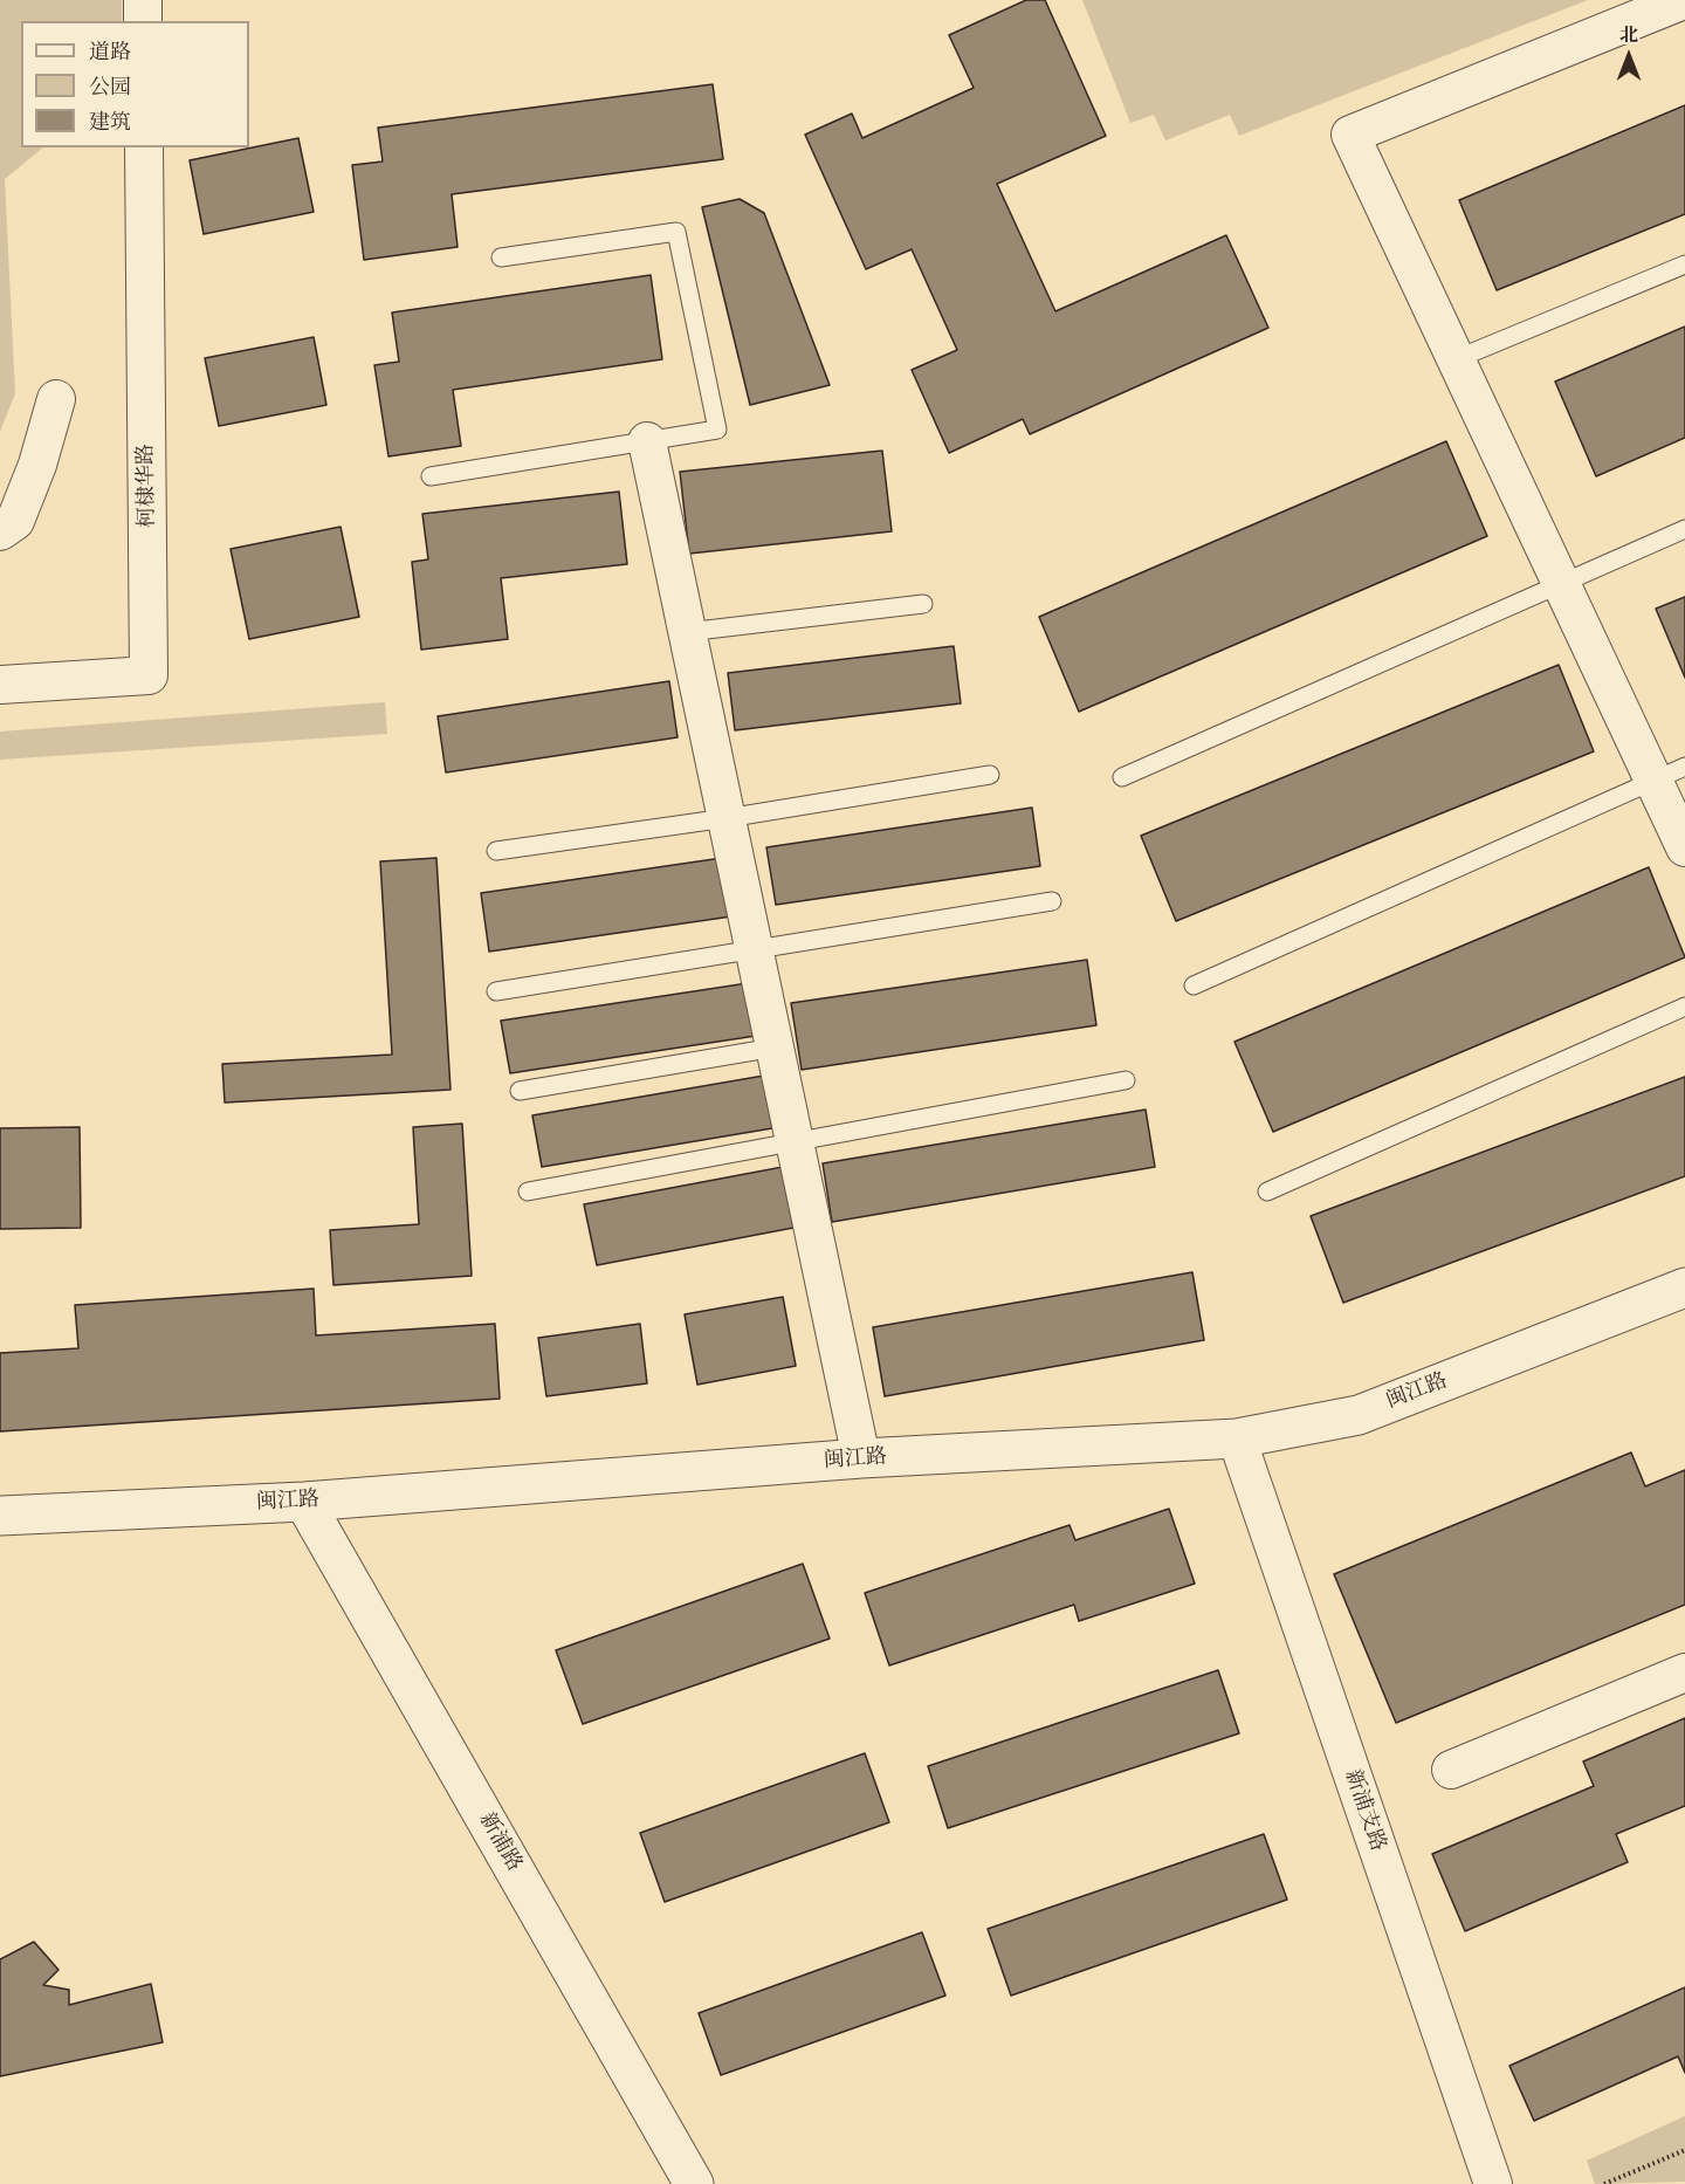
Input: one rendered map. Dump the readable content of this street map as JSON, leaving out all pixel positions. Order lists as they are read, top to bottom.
{
  "streets": {
    "street": [
      "柯棣华路",
      "闽江路",
      "新浦支路",
      "新浦路"
    ]
  },
  "crossings": [
    ["闽江路", "新浦支路"],
    ["闽江路", "新浦路"]
  ],
  "legend": ["道路", "公园", "建筑"],
  "north": "top"
}
